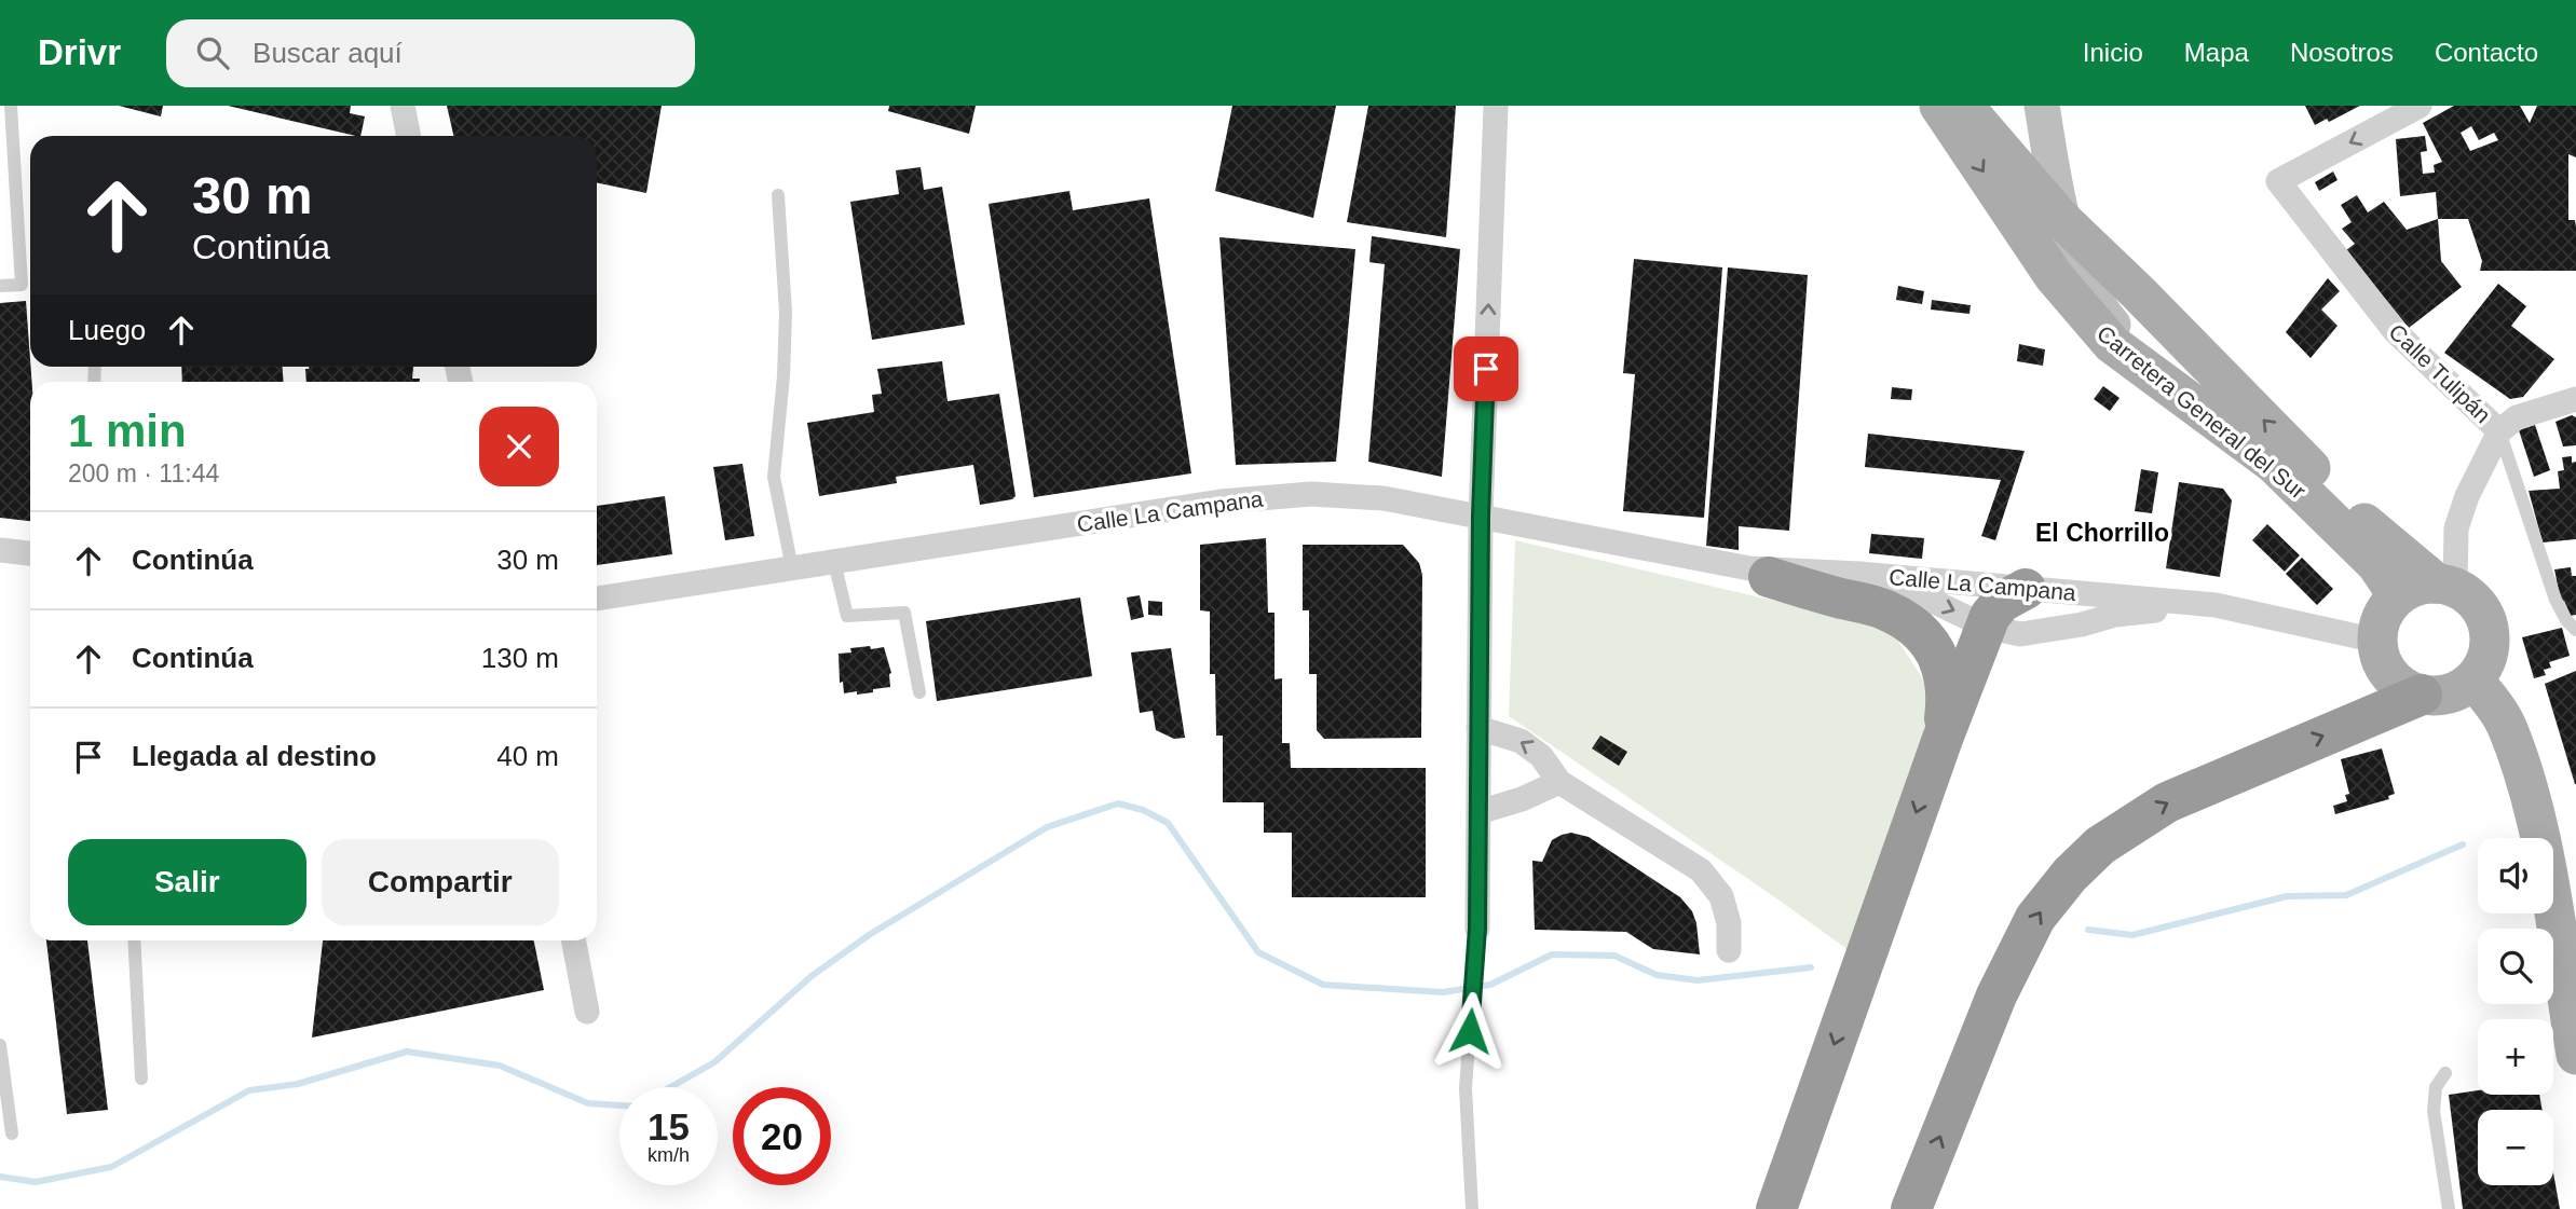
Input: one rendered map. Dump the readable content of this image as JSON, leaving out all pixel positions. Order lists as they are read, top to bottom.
{
  "streets": {
    "main road": ["Carretera General del Sur"],
    "street": ["Calle Tulipán", "Calle La Campana"]
  },
  "crossings": [
    ["Carretera General del Sur", "Calle La Campana"]
  ],
  "districts": ["El Chorrillo"],
  "page": {
    "header": "Drivr",
    "search": "Buscar aquí",
    "nav": [
      "Inicio",
      "Mapa",
      "Nosotros",
      "Contacto"
    ],
    "turn": ["30 m", "Continúa"],
    "then": "Luego",
    "heading": ["1 min", "200 m · 11:44"],
    "list": [
      {
        "name": "Continúa",
        "value": "30 m"
      },
      {
        "name": "Continúa",
        "value": "130 m"
      },
      {
        "name": "Llegada al destino",
        "value": "40 m"
      }
    ],
    "buttons": ["Salir", "Compartir"],
    "map_buttons": ["+", "−"],
    "speed": "15 km/h",
    "limit": "20"
  }
}
